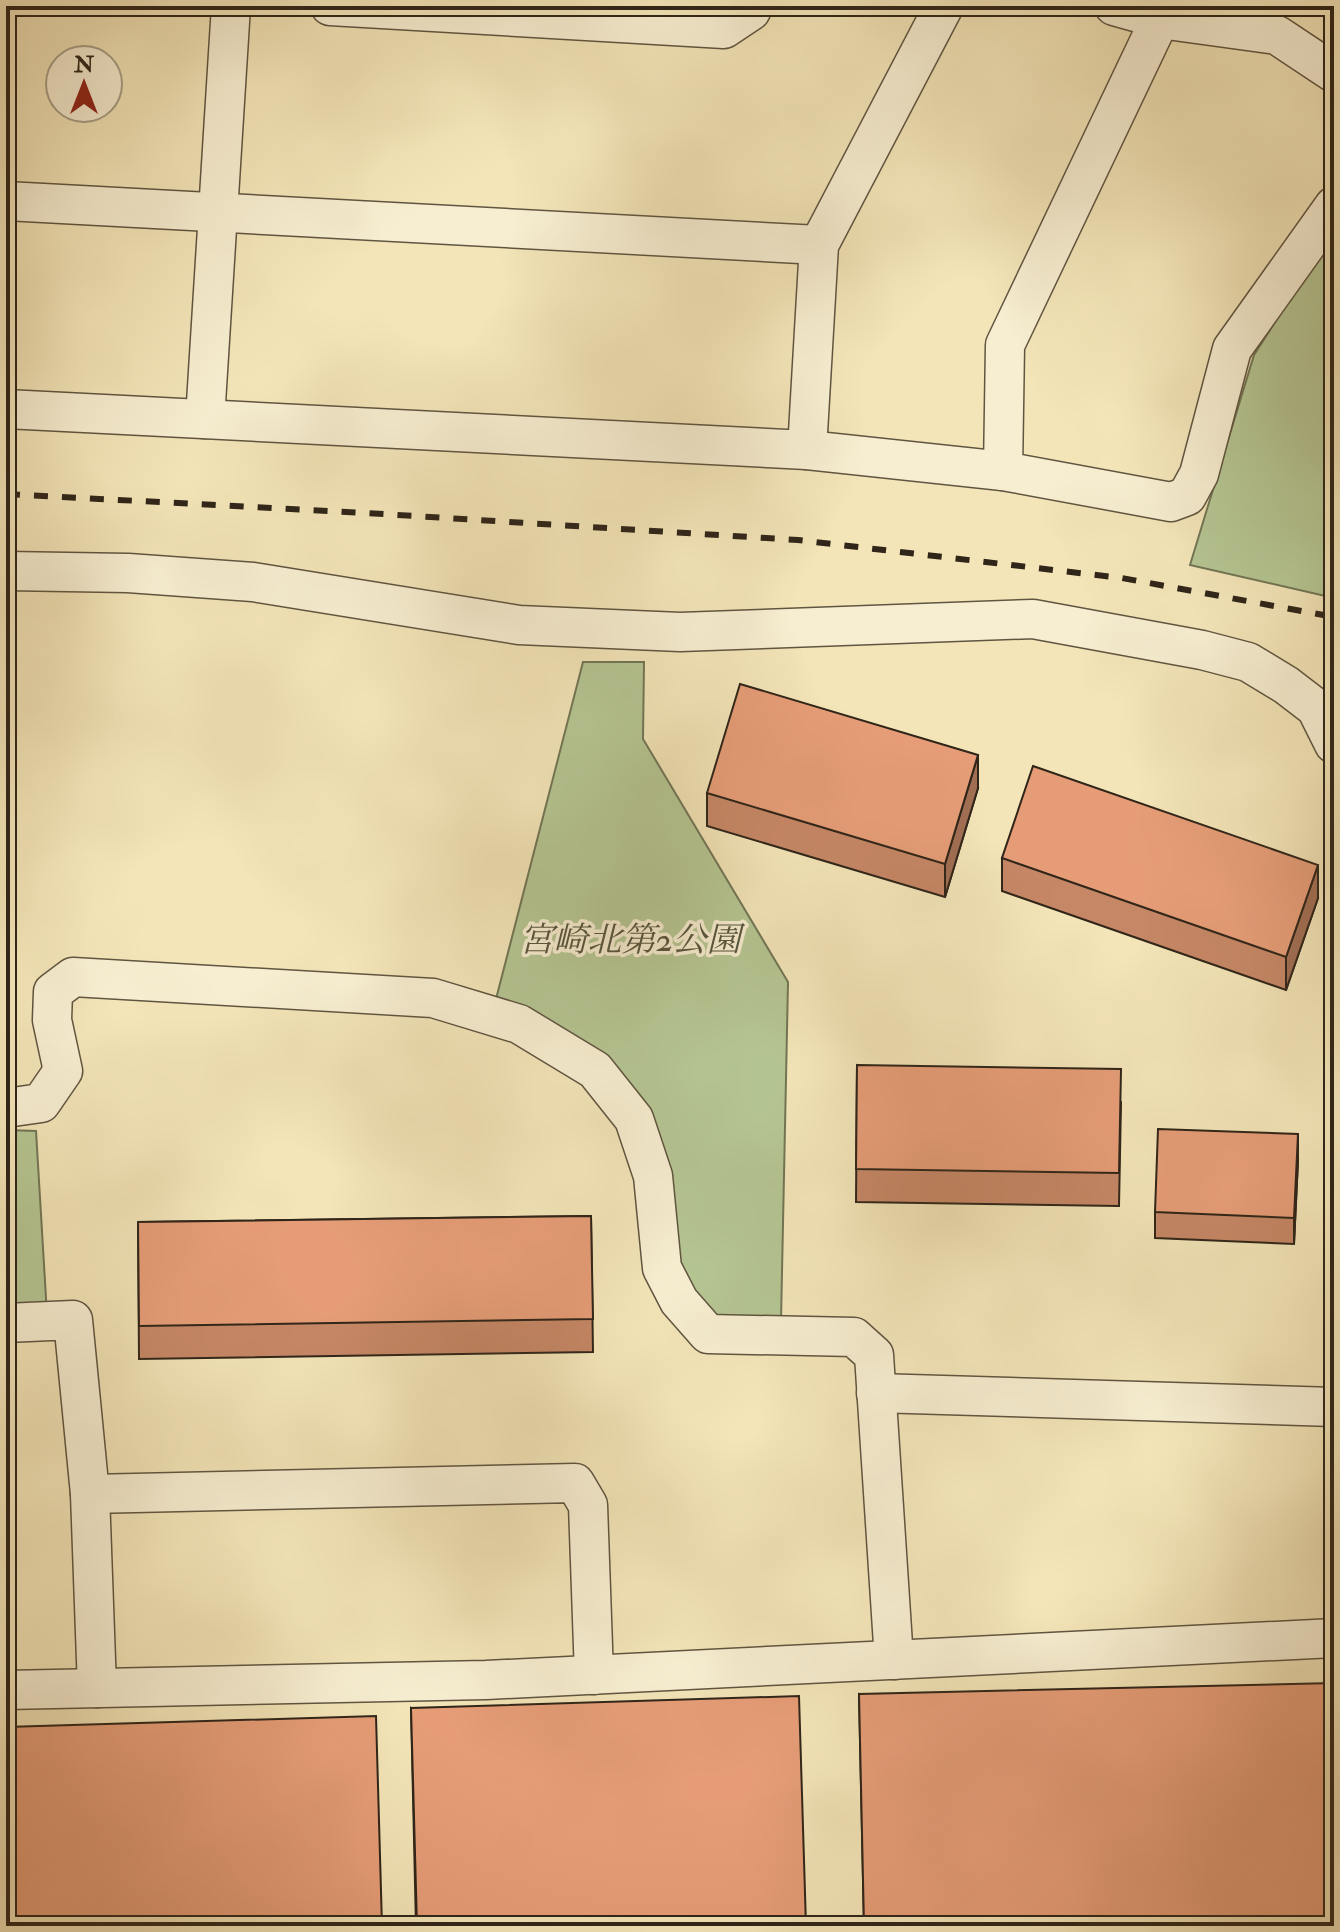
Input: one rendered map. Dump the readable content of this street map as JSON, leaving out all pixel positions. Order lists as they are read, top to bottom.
{
  "parks": ["宮崎北第2公園"],
  "north": "top"
}
